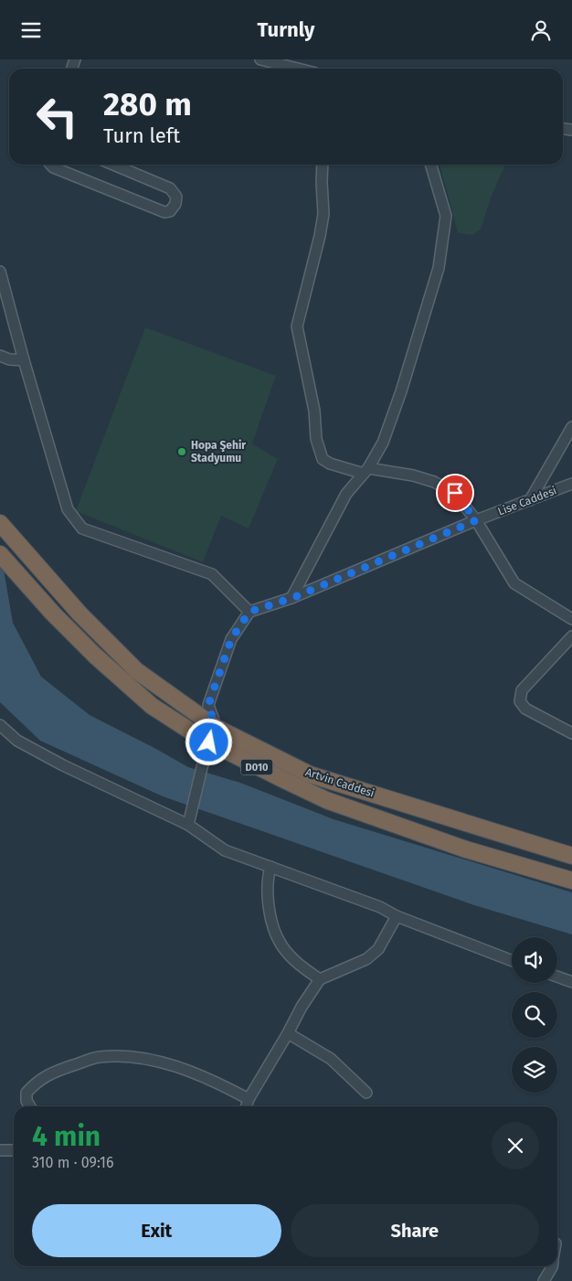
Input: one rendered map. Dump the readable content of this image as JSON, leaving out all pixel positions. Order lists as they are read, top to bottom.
{
  "streets": {
    "highway": ["D010", "Artvin Caddesi"],
    "street": ["Lise Caddesi"]
  },
  "places": ["Hopa Şehir Stadyumu"],
  "page": {
    "header": "Turnly",
    "turn": ["280 m", "Turn left"],
    "heading": ["4 min", "310 m · 09:16"],
    "buttons": ["Exit", "Share"]
  }
}
